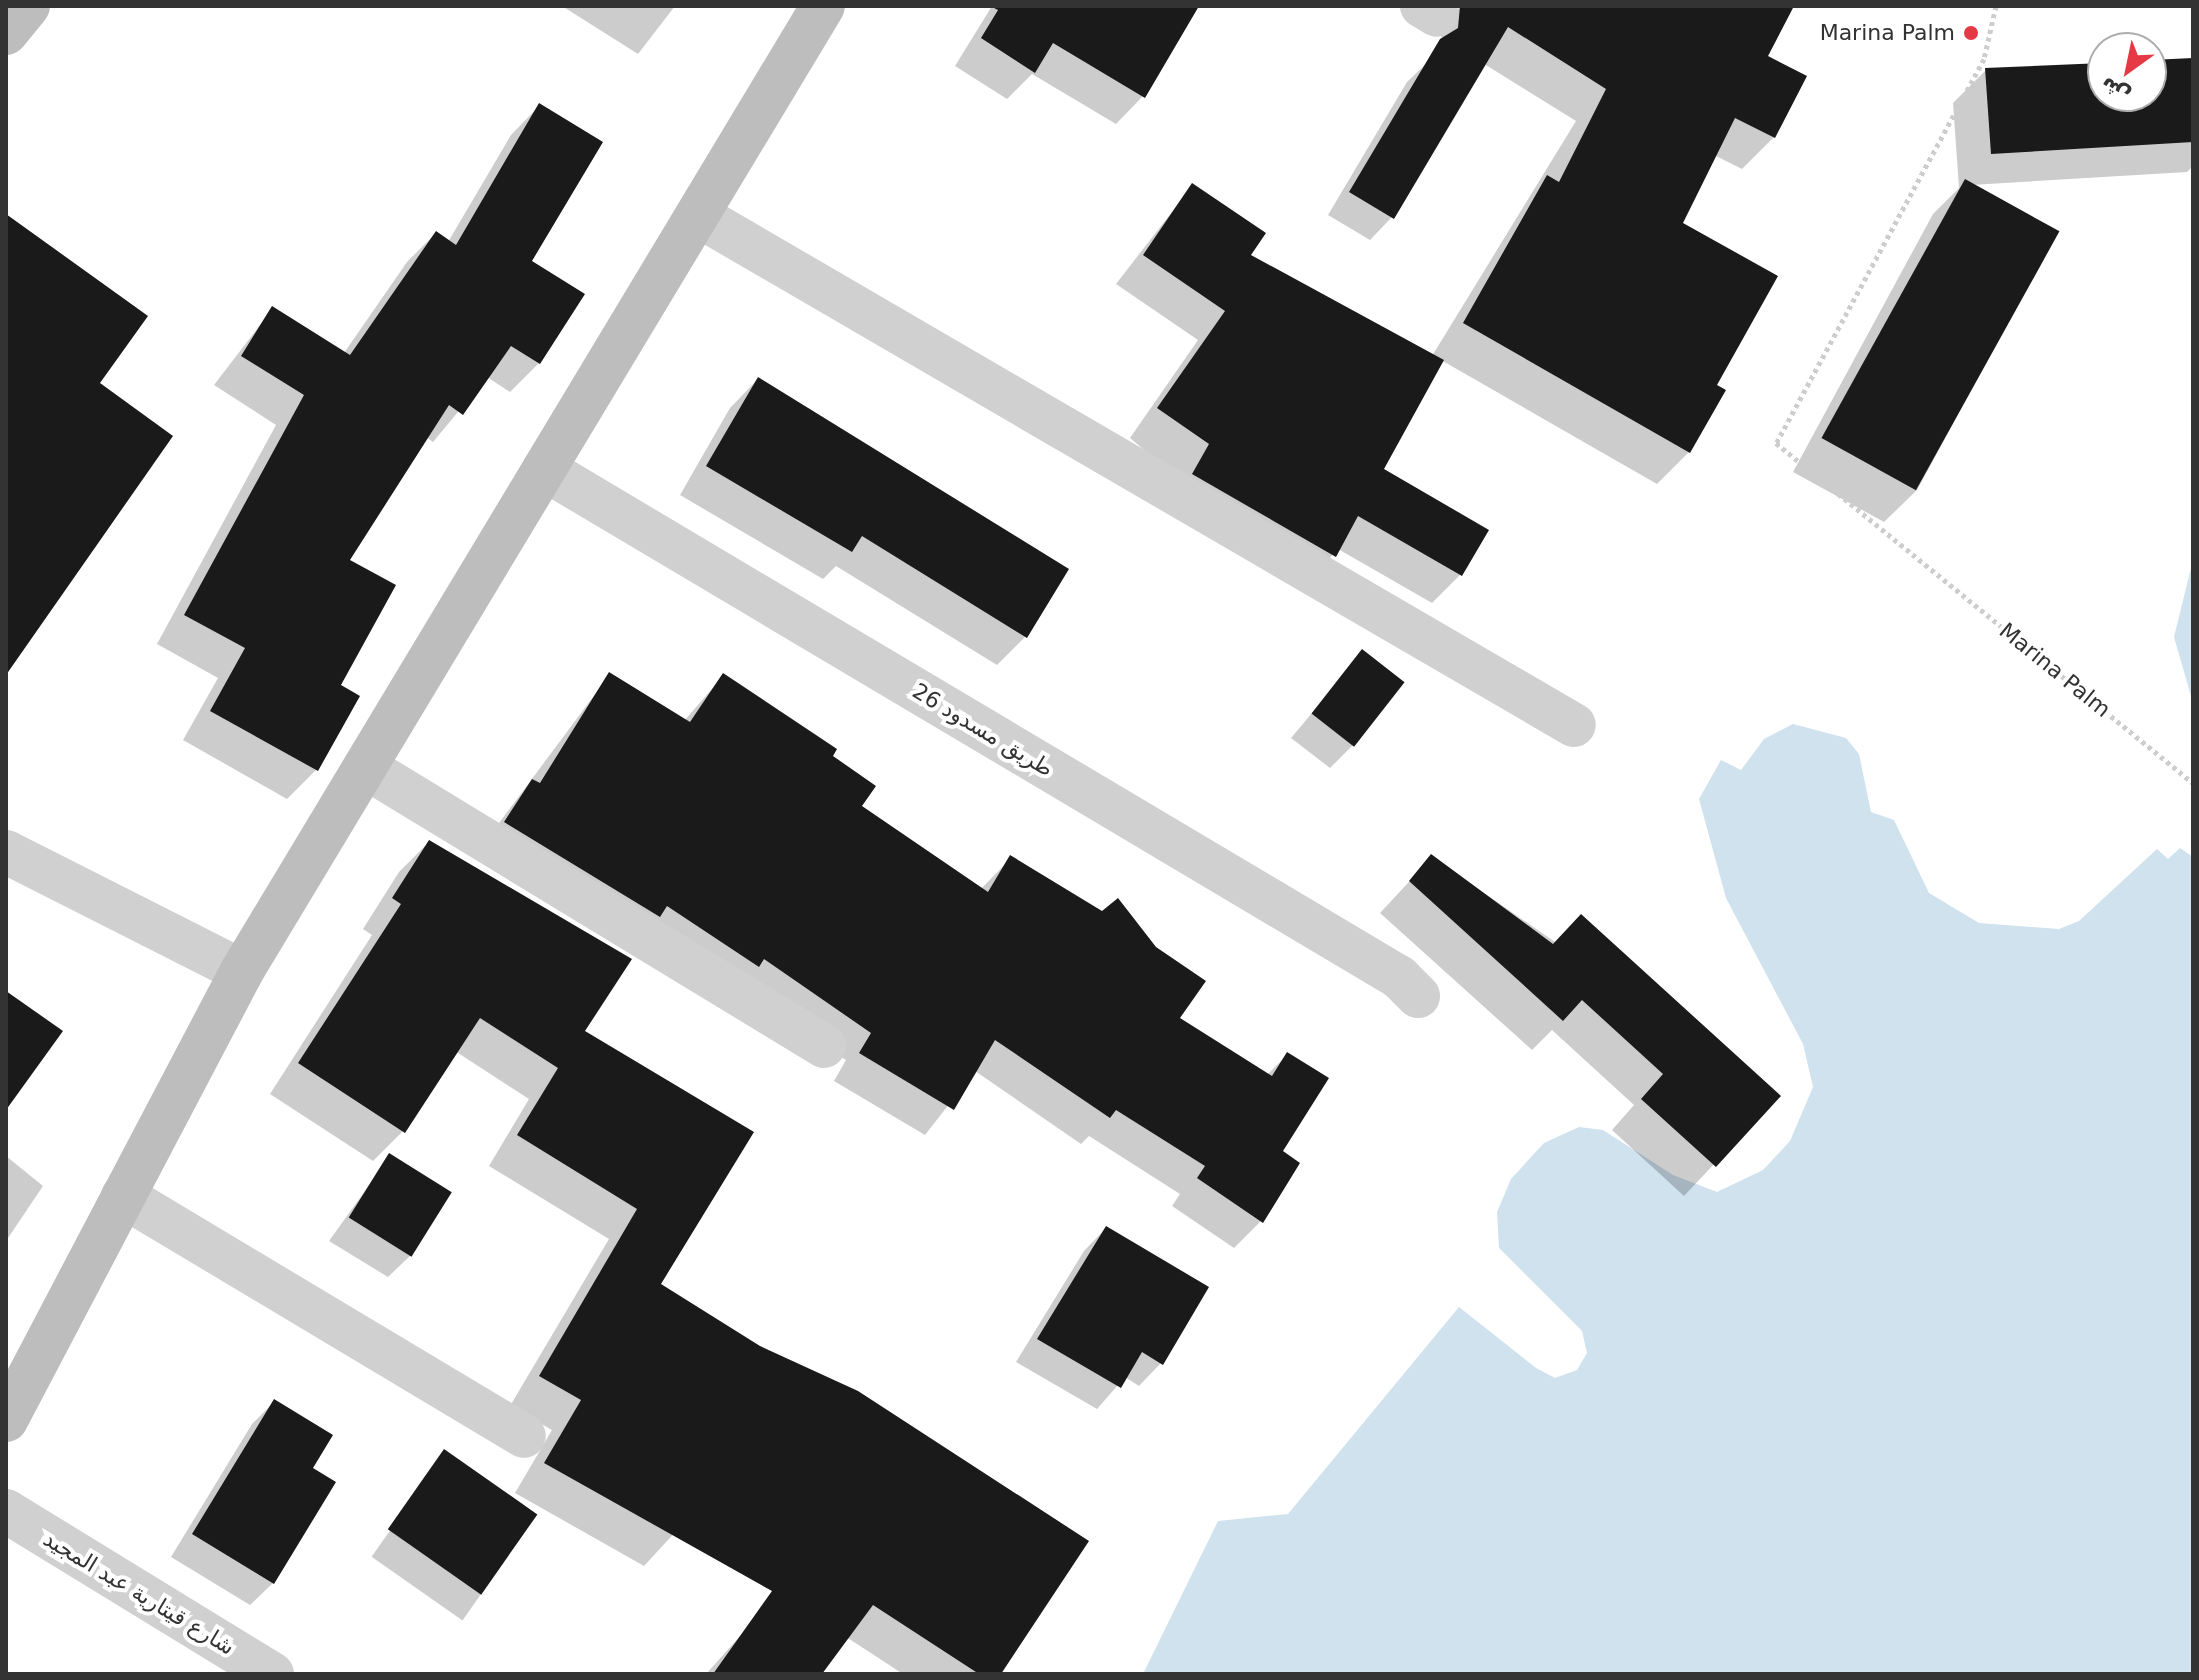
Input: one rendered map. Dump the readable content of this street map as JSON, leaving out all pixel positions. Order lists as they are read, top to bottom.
{
  "streets": {
    "street": ["طريق مسدود 26", "شارع قيتارية عبد المجيد"],
    "path": ["Marina Palm"]
  },
  "places": ["Marina Palm"],
  "north": "bottom left"
}
